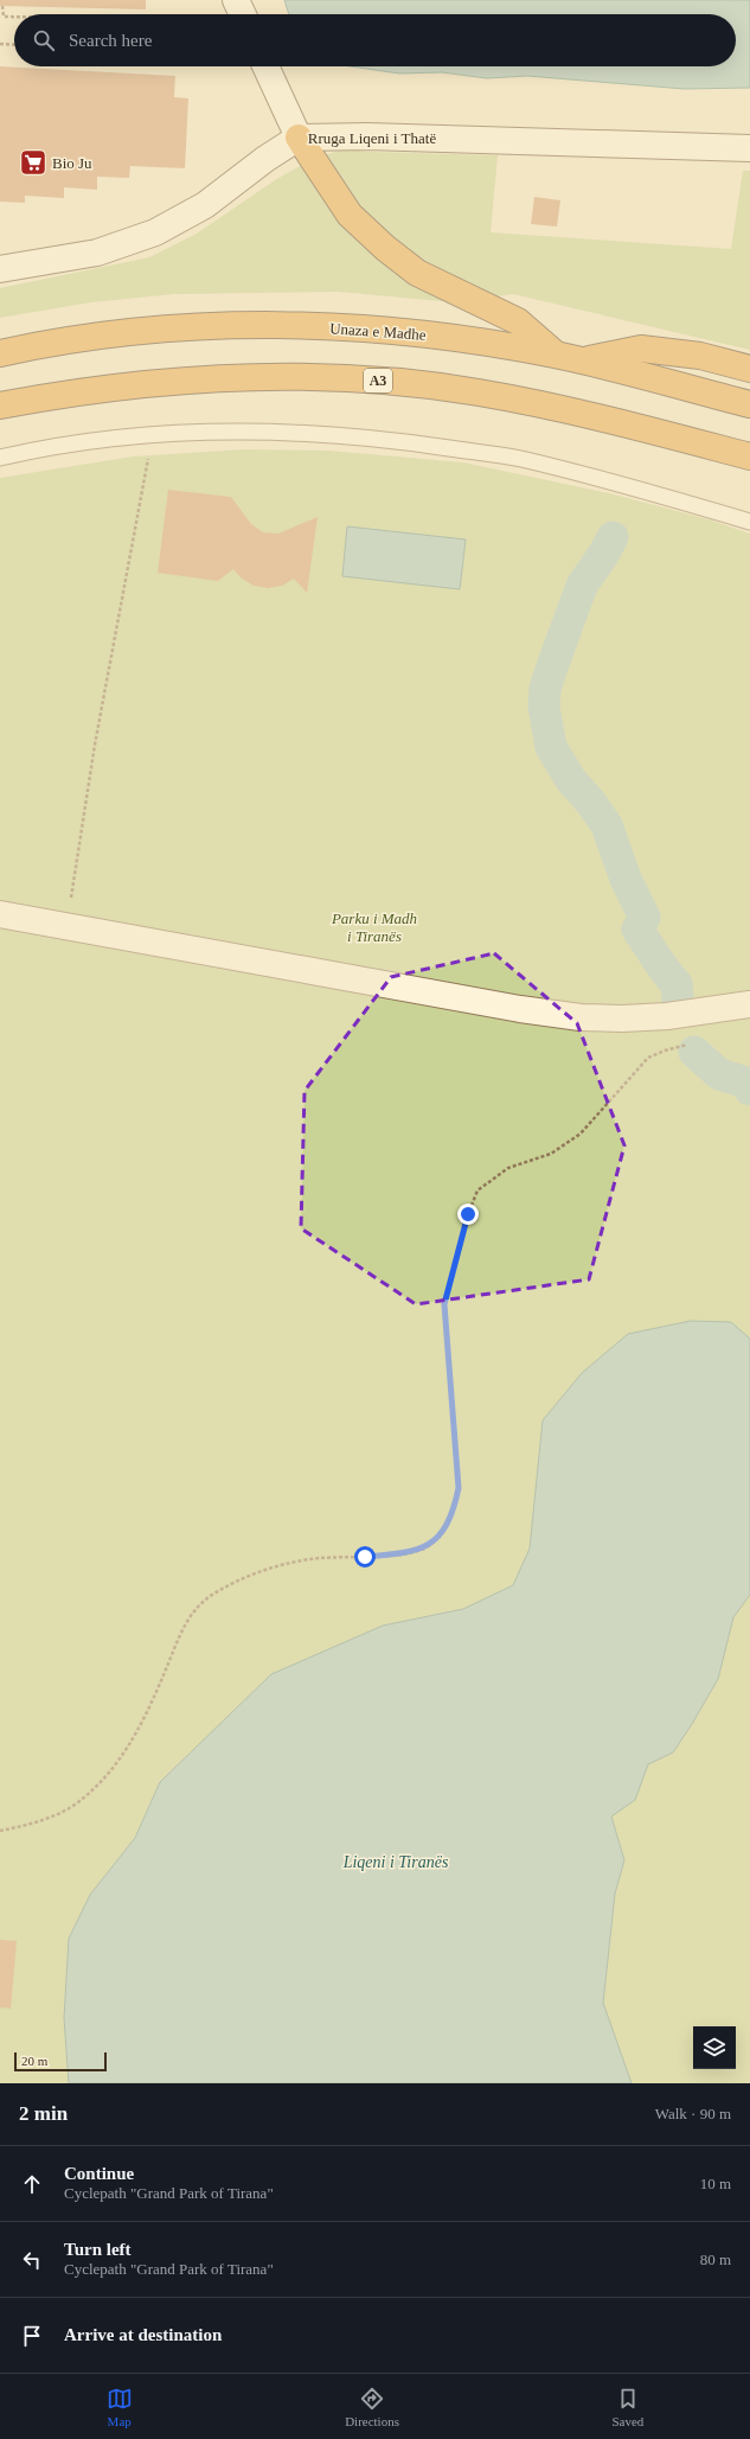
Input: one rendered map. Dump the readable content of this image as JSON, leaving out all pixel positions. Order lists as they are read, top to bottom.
{
  "streets": {
    "highway": ["Unaza e Madhe", "A3"],
    "street": ["Rruga Liqeni i Thatë"]
  },
  "water": ["Liqeni i Tiranës"],
  "parks": ["Parku i Madh i Tiranës"],
  "places": {
    "supermarket": ["Bio Ju"]
  },
  "scale_bar": "20 m",
  "page": {
    "search": "Search here",
    "scale": "20 m",
    "heading": ["2 min", "Walk · 90 m"],
    "list": [
      ["Continue", "Cyclepath \"Grand Park of Tirana\"", "10 m"],
      ["Turn left", "Cyclepath \"Grand Park of Tirana\"", "80 m"],
      "Arrive at destination"
    ],
    "nav": ["Map", "Directions", "Saved"]
  }
}
